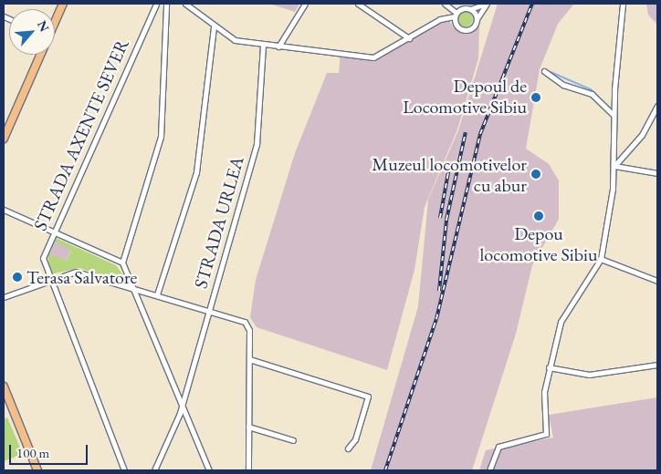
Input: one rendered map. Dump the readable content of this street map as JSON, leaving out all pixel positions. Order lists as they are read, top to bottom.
{
  "streets": {
    "street": ["STRADA AXENTE SEVER", "STRADA URLEA"]
  },
  "places": [
    "Depoul de Locomotive Sibiu",
    "Muzeul locomotivelor cu abur",
    "Depou locomotive Sibiu",
    "Terasa Salvatore"
  ],
  "scale_bar": "100 m",
  "north": "top right"
}
